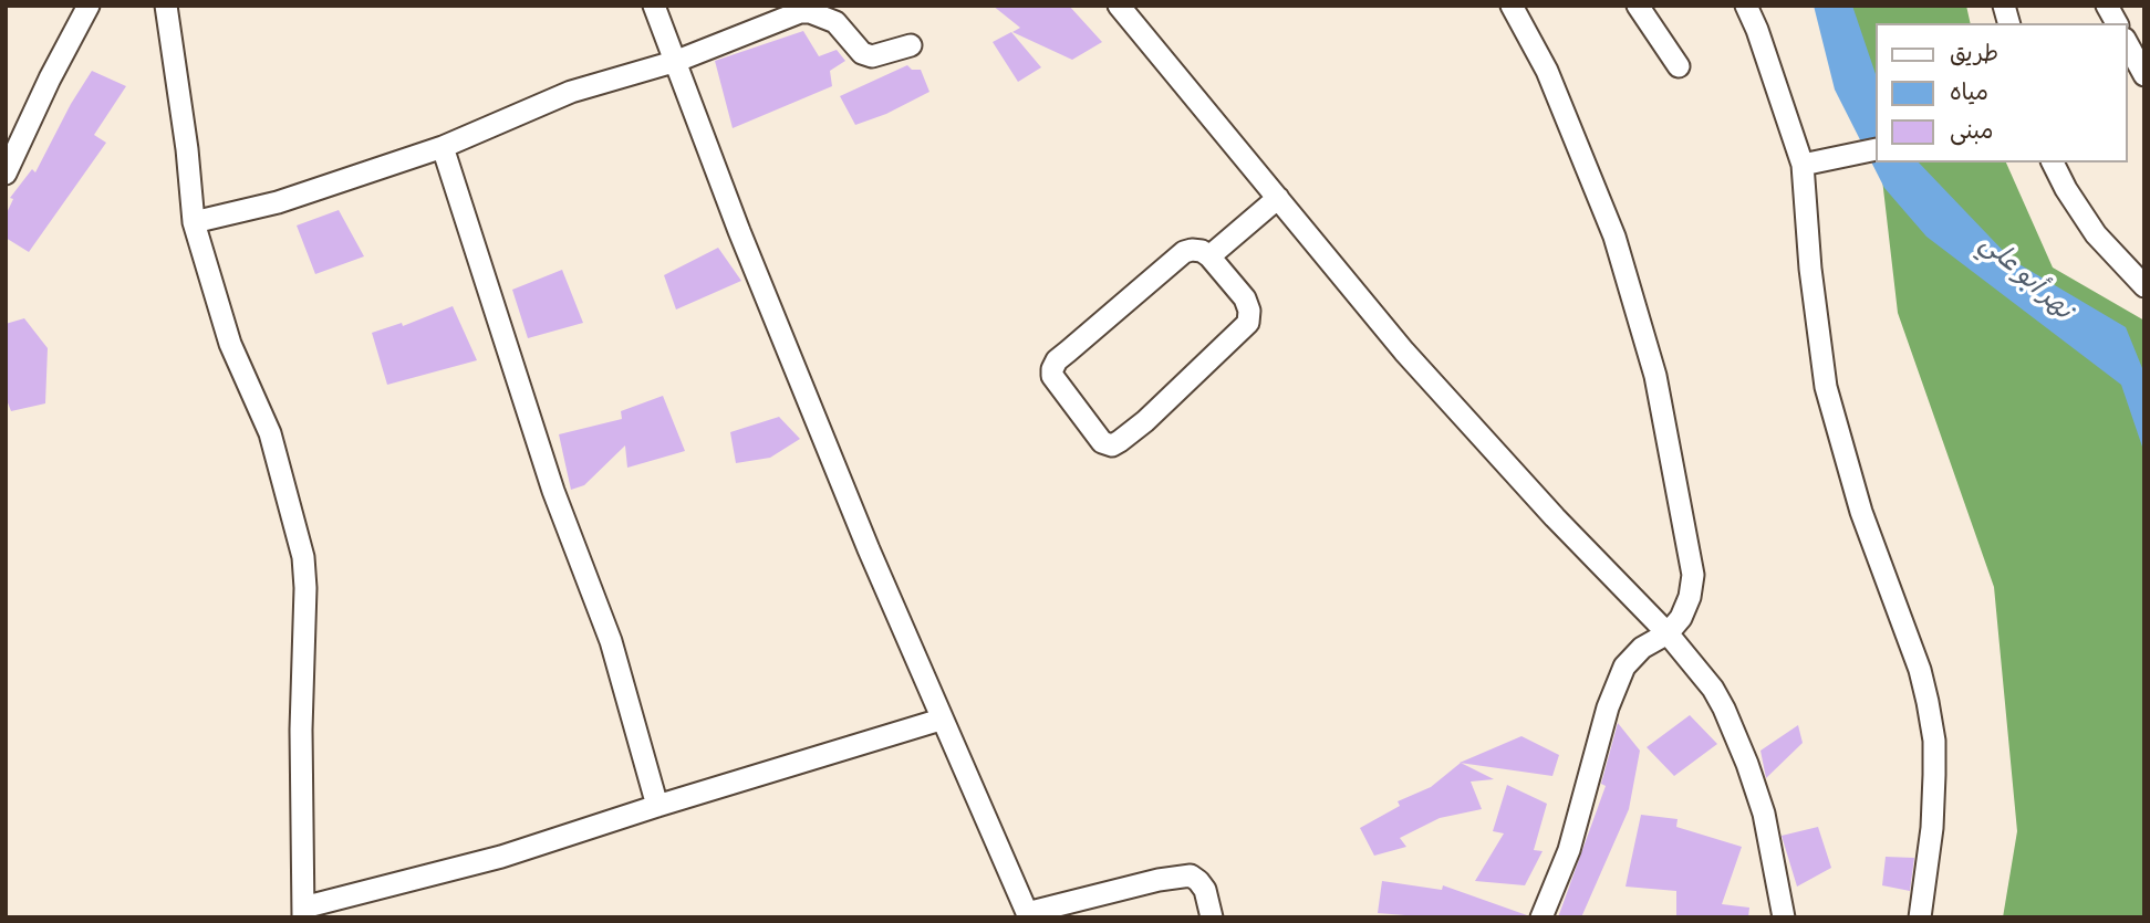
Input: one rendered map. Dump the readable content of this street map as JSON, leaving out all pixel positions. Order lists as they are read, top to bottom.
{
  "water": ["نهر أبو علي"],
  "legend": ["طريق", "مياه", "مبنى"]
}
